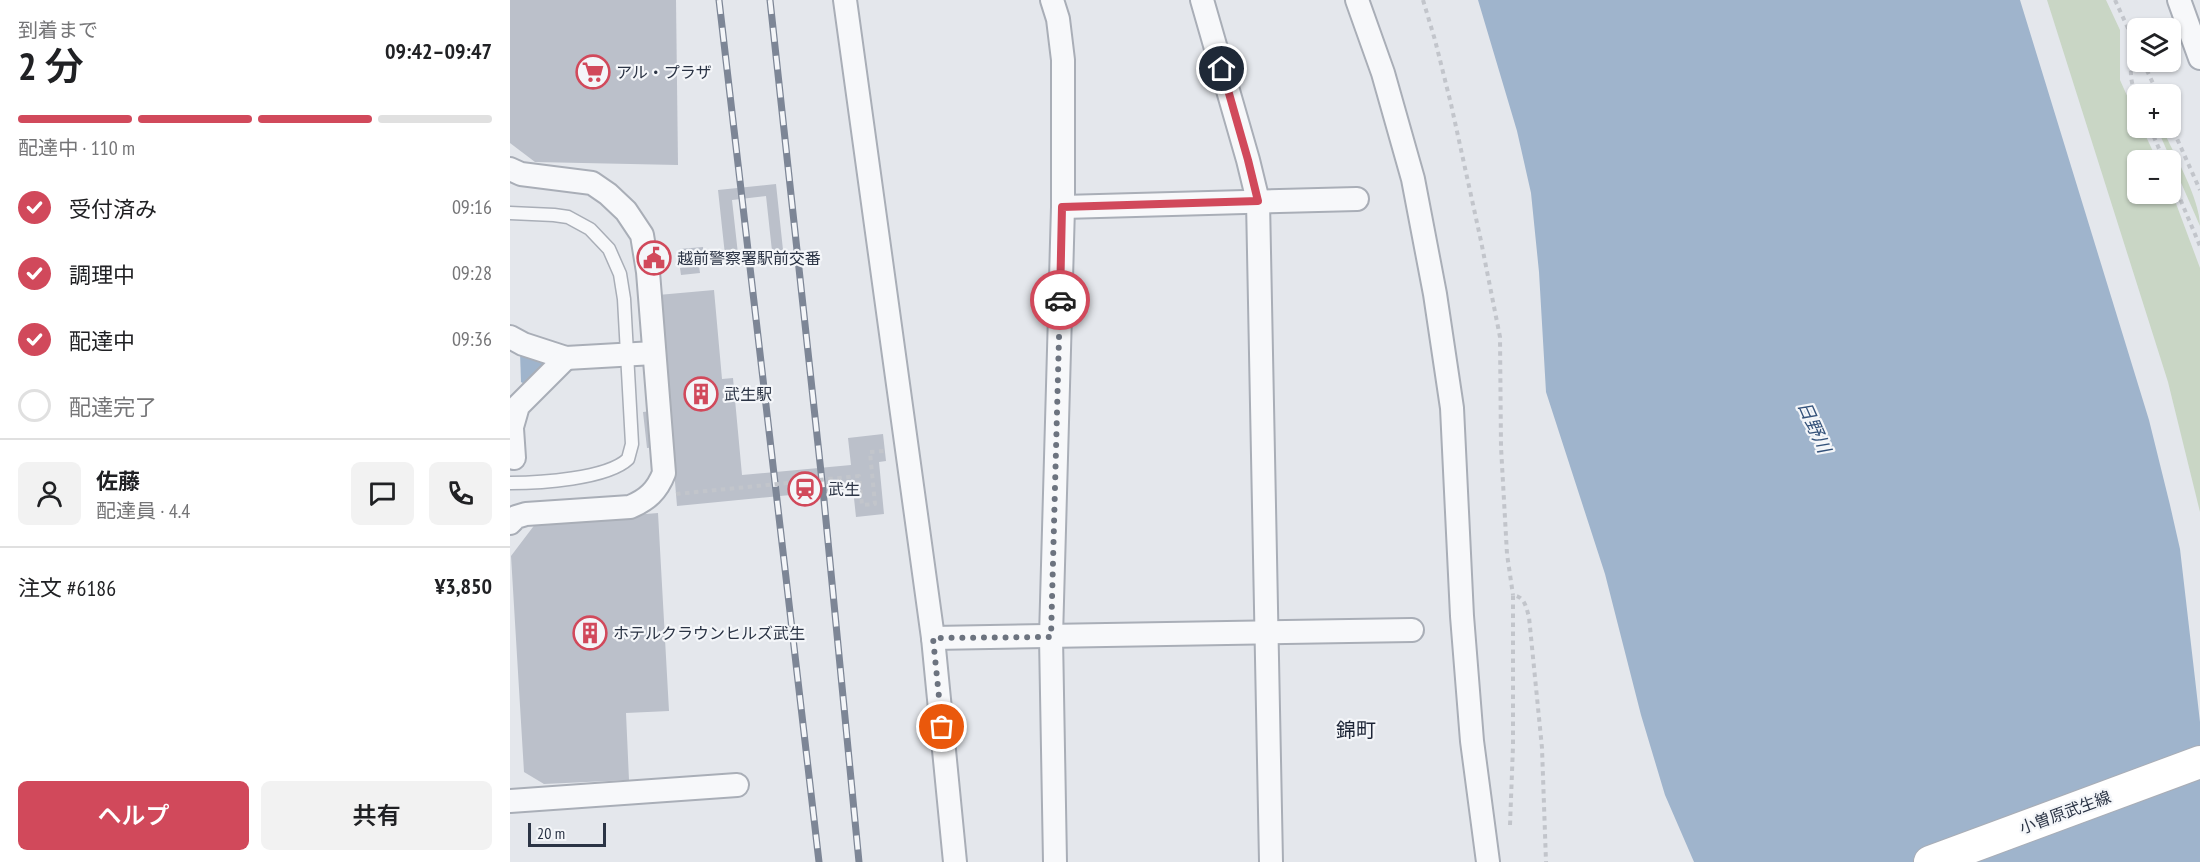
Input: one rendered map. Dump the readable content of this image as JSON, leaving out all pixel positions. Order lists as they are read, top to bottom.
{
  "streets": {
    "main road": ["小曽原武生線"]
  },
  "districts": ["錦町"],
  "water": ["日野川"],
  "places": {
    "supermarket": ["アル・プラザ"],
    "public building": ["越前警察署駅前交番"],
    "building": ["武生駅", "ホテルクラウンヒルズ武生"],
    "station": ["武生"]
  },
  "scale_bar": "20 m",
  "page": {
    "heading": ["2 分", "到着まで", "09:42–09:47"],
    "panel": [
      "佐藤",
      "配達員 · 4.4",
      "注文 #6186",
      "¥3,850"
    ],
    "map_buttons": ["+", "−"],
    "bar": "配達中 · 110 m",
    "list": [
      ["受付済み", "09:16"],
      ["調理中", "09:28"],
      ["配達中", "09:36"],
      "配達完了"
    ],
    "buttons": ["ヘルプ", "共有"],
    "scale": "20 m"
  }
}
